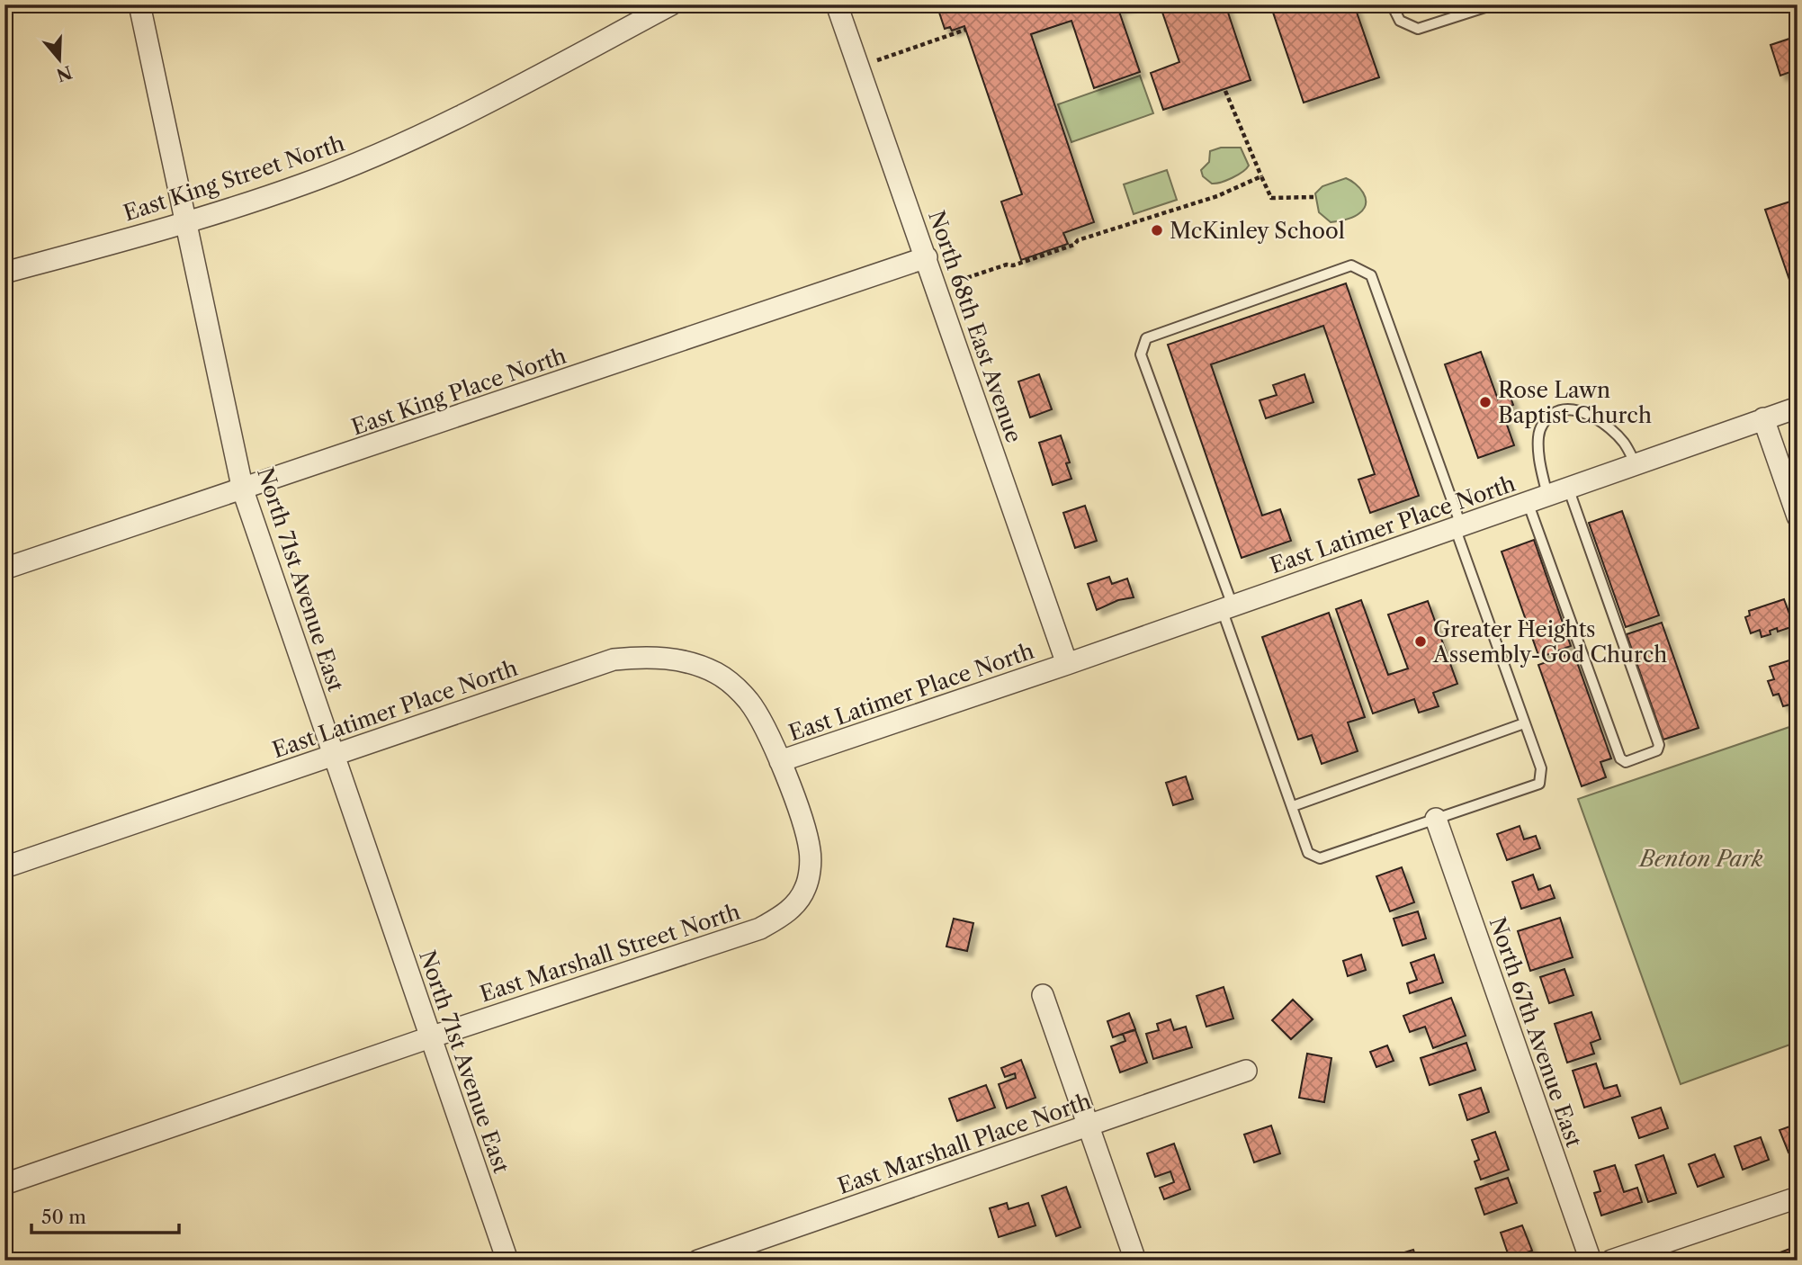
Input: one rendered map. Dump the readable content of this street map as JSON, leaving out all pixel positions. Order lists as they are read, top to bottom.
{
  "streets": {
    "street": [
      "East King Street North",
      "North 68th East Avenue",
      "East King Place North",
      "East Latimer Place North",
      "North 71st Avenue East",
      "East Marshall Street North",
      "North 67th Avenue East",
      "East Marshall Place North"
    ]
  },
  "crossings": [
    ["East King Street North", "North 71st Avenue East"],
    ["North 68th East Avenue", "East King Place North"],
    ["North 68th East Avenue", "East Latimer Place North"],
    ["East King Place North", "North 71st Avenue East"],
    ["East Latimer Place North", "North 71st Avenue East"],
    ["East Latimer Place North", "East Marshall Street North"],
    ["North 71st Avenue East", "East Marshall Street North"]
  ],
  "parks": ["Benton Park"],
  "places": ["McKinley School", "Rose Lawn Baptist Church", "Greater Heights Assembly-God Church"],
  "scale_bar": "50 m",
  "north": "bottom"
}
